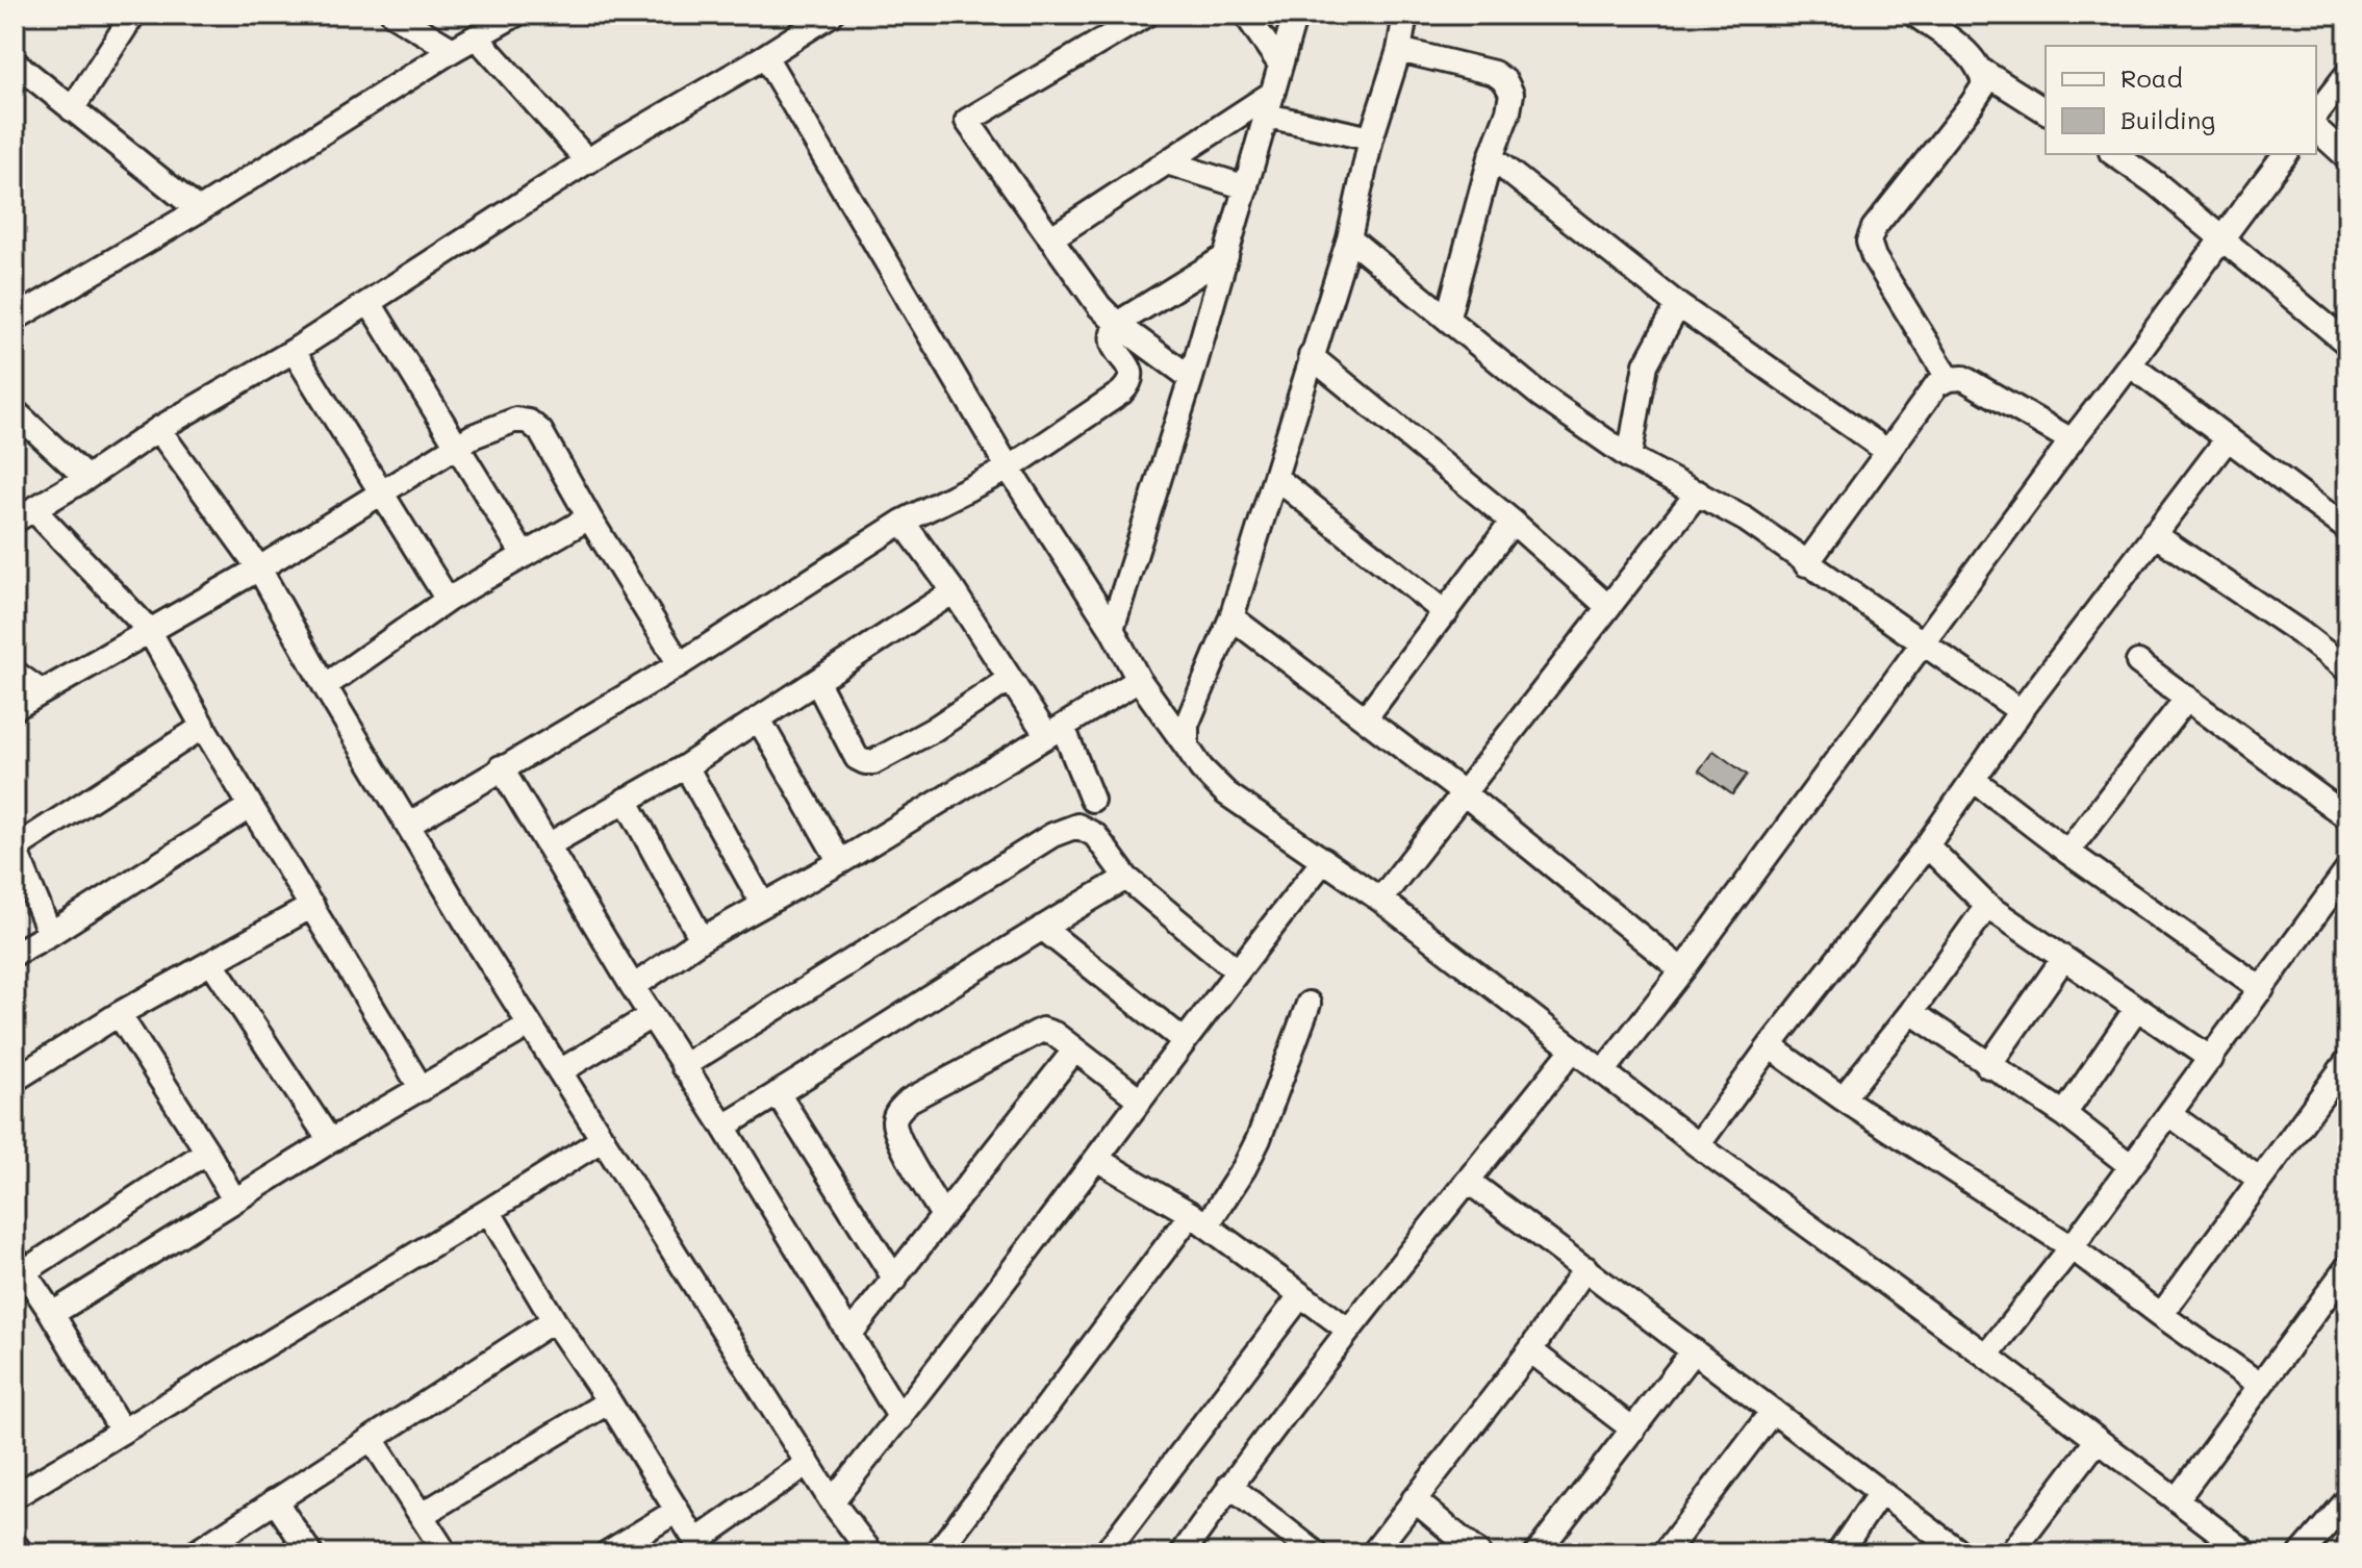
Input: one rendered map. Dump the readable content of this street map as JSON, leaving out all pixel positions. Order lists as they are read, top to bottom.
{
  "legend": ["Road", "Building"]
}
